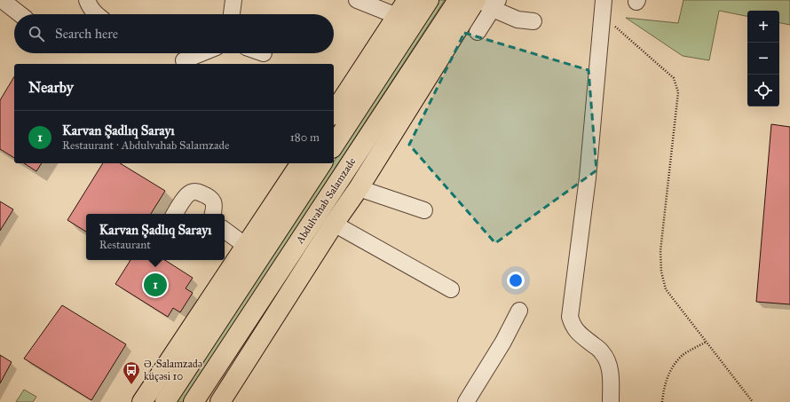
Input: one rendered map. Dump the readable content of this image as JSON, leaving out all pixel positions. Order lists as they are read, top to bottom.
{
  "streets": {
    "main road": ["Abdulvahab Salamzade"]
  },
  "places": {
    "bus stop": ["Ə. Salamzadə küçəsi 10"]
  },
  "page": {
    "map_buttons": ["+", "−"],
    "search": "Search here",
    "heading": "Nearby",
    "list": [
      {
        "mark": "1",
        "name": "Karvan Şadlıq Sarayı",
        "note": "Restaurant · Abdulvahab Salamzade",
        "value": "180 m"
      }
    ],
    "popup": ["Karvan Şadlıq Sarayı", "Restaurant"],
    "pins": "1"
  }
}
